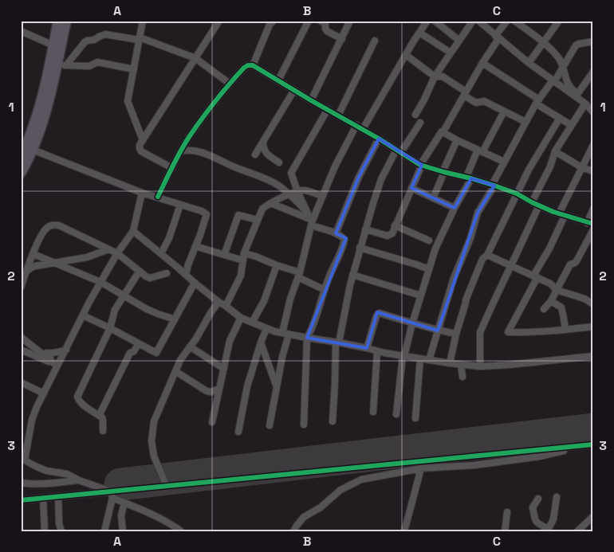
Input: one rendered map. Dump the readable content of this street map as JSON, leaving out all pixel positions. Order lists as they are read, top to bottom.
{
  "grid": {
    "columns": ["A", "B", "C"],
    "rows": ["1", "2", "3"]
  }
}
